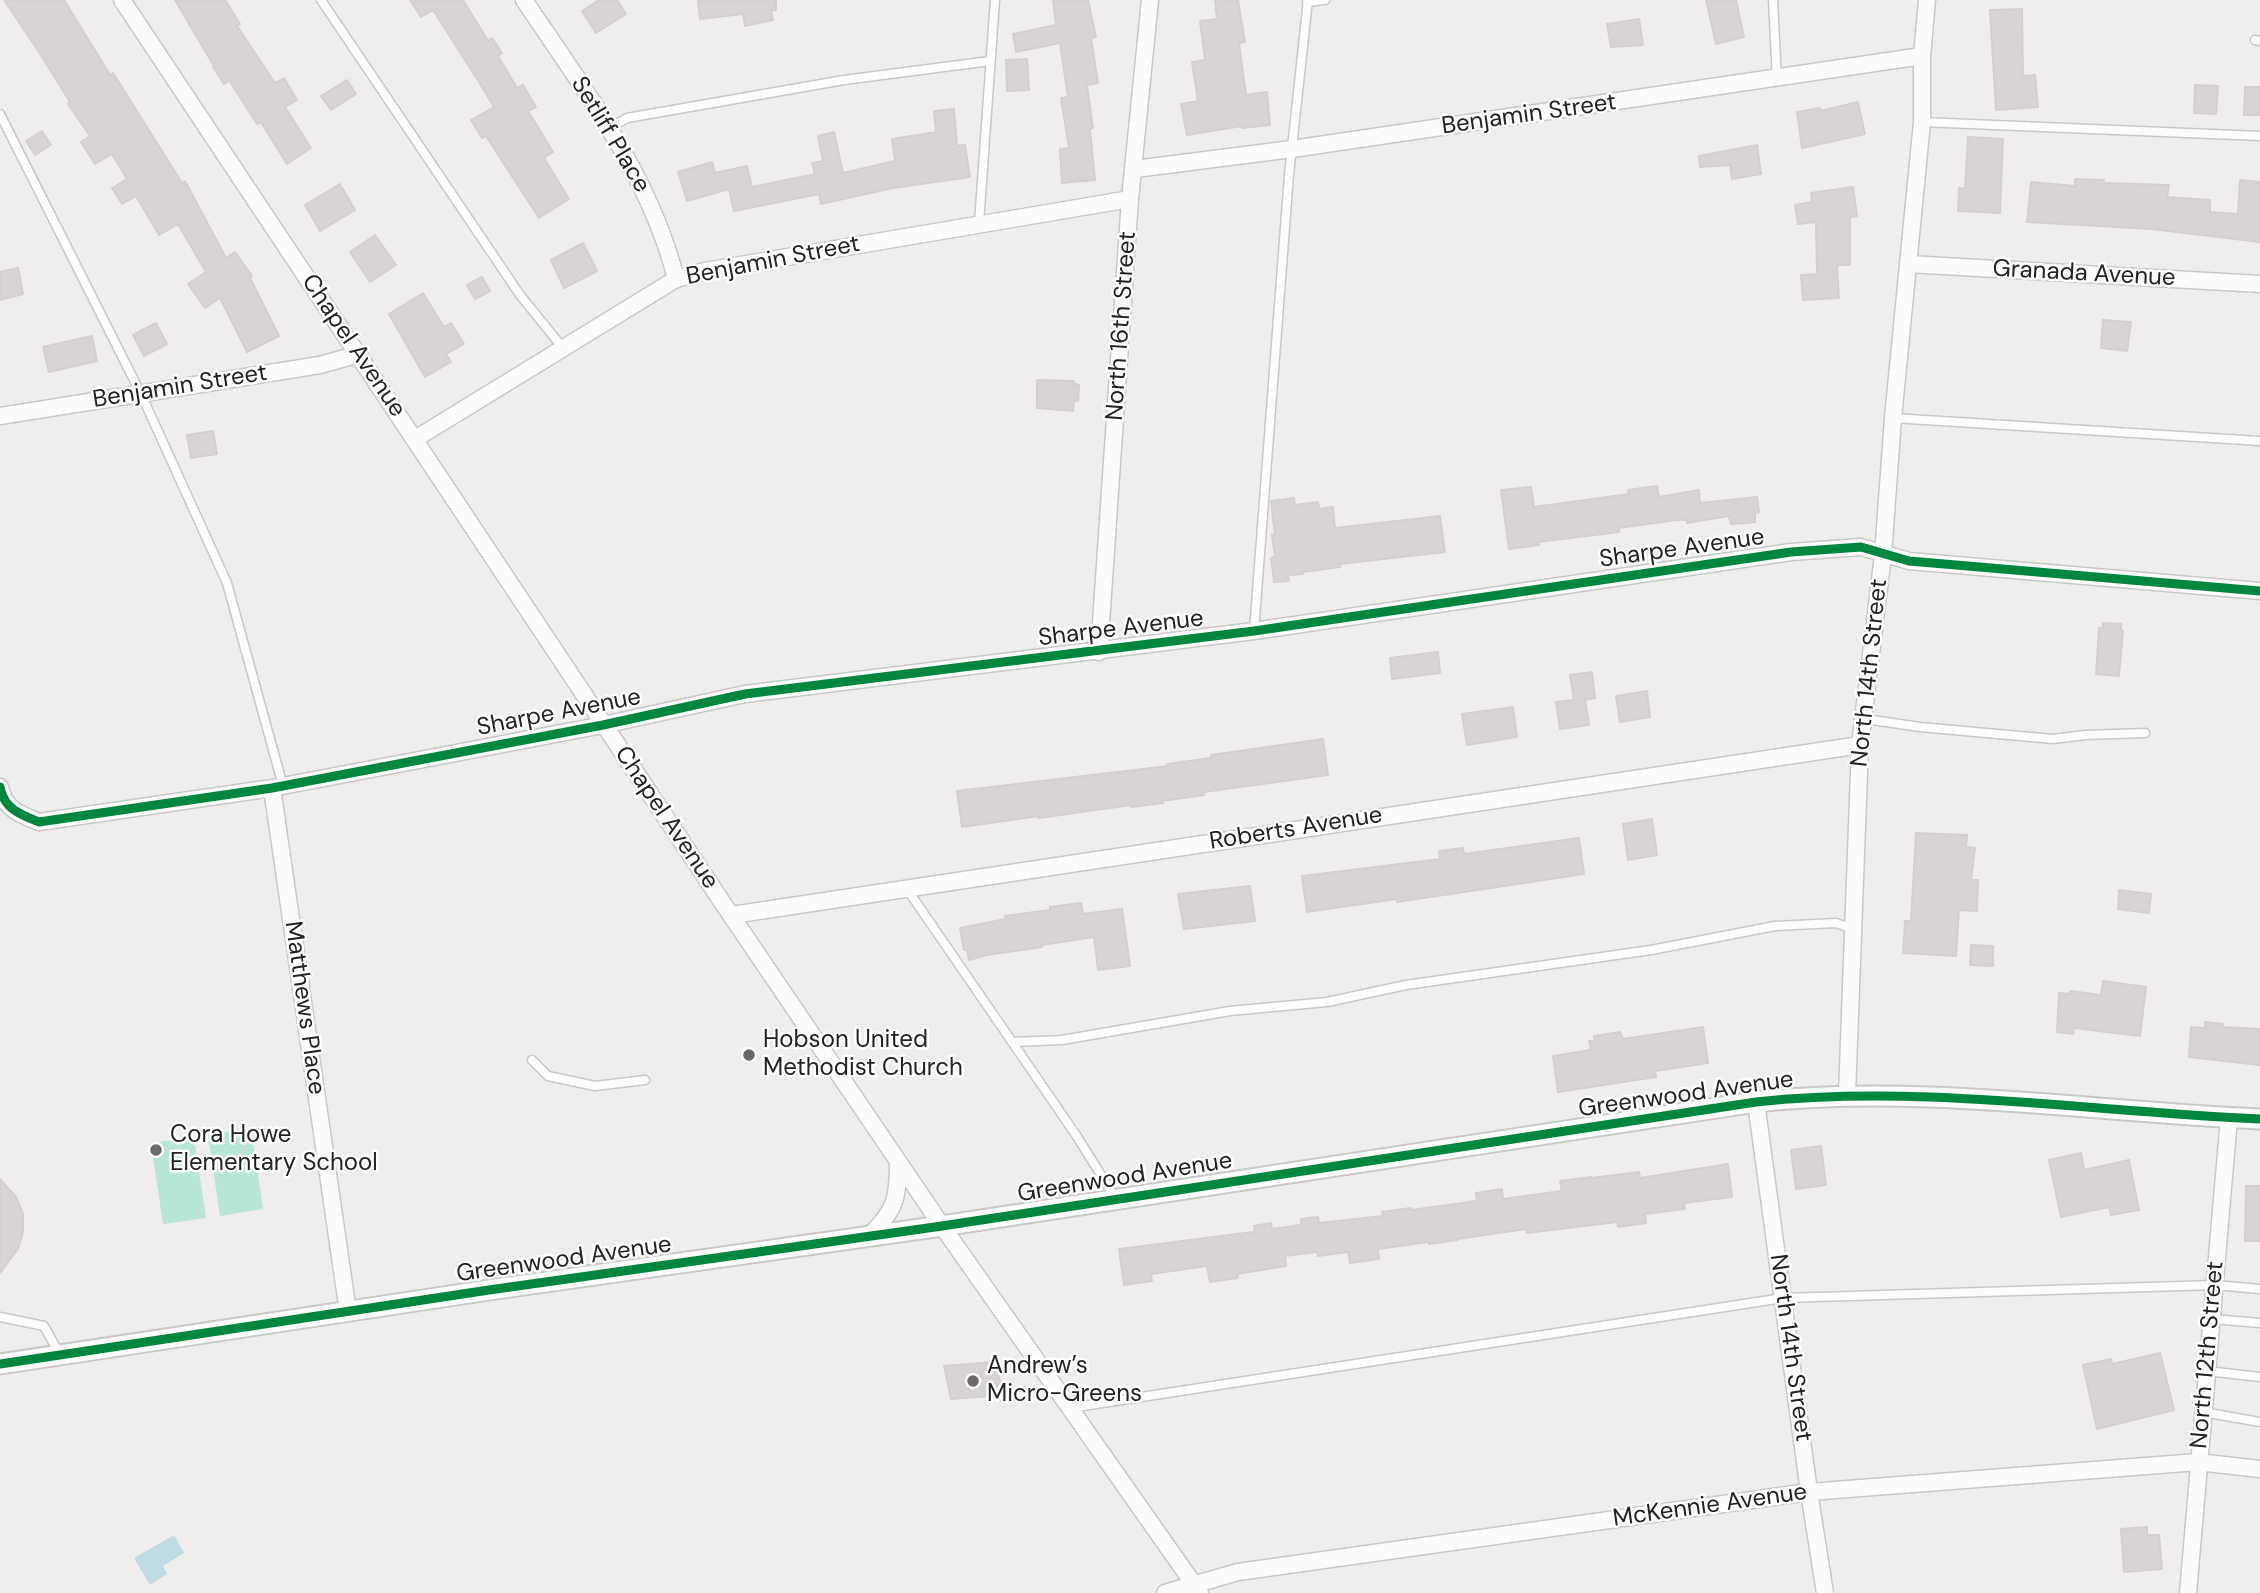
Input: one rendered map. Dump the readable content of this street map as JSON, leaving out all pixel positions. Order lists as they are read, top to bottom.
{
  "streets": {
    "street": [
      "Benjamin Street",
      "Setliff Place",
      "Granada Avenue",
      "North 16th Street",
      "Chapel Avenue",
      "Sharpe Avenue",
      "North 14th Street",
      "Roberts Avenue",
      "Matthews Place",
      "Greenwood Avenue",
      "North 12th Street",
      "McKennie Avenue"
    ]
  },
  "crossings": [
    ["Benjamin Street", "Setliff Place"],
    ["Benjamin Street", "North 16th Street"],
    ["Benjamin Street", "Chapel Avenue"],
    ["Benjamin Street", "North 14th Street"],
    ["Granada Avenue", "North 14th Street"],
    ["North 16th Street", "Sharpe Avenue"],
    ["Chapel Avenue", "Sharpe Avenue"],
    ["Chapel Avenue", "Roberts Avenue"],
    ["Chapel Avenue", "Greenwood Avenue"],
    ["Chapel Avenue", "McKennie Avenue"],
    ["Sharpe Avenue", "North 14th Street"],
    ["Sharpe Avenue", "Matthews Place"],
    ["North 14th Street", "Roberts Avenue"],
    ["North 14th Street", "Greenwood Avenue"],
    ["North 14th Street", "McKennie Avenue"],
    ["Matthews Place", "Greenwood Avenue"],
    ["Greenwood Avenue", "North 12th Street"],
    ["North 12th Street", "McKennie Avenue"]
  ],
  "places": ["Hobson United Methodist Church", "Cora Howe Elementary School", "Andrew’s Micro-Greens"]
}
